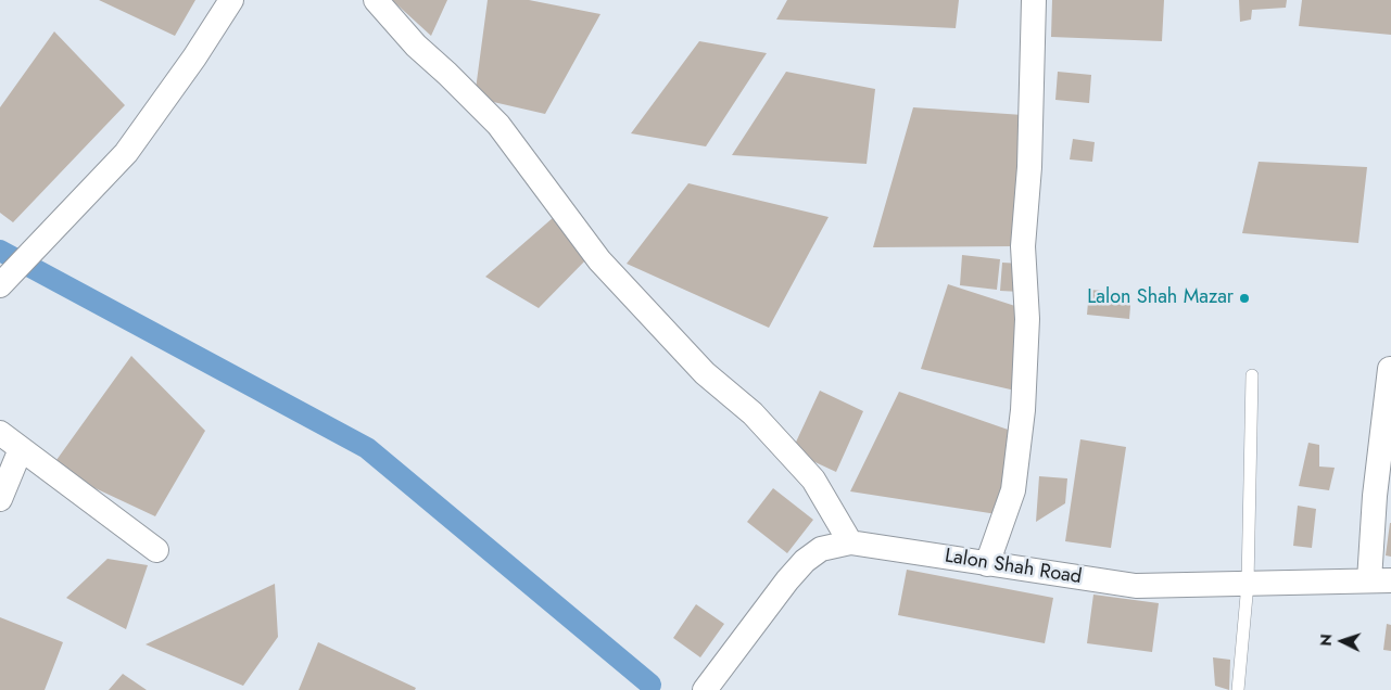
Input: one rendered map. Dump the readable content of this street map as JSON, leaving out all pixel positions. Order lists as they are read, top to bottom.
{
  "streets": {
    "street": ["Lalon Shah Road"]
  },
  "places": ["Lalon Shah Mazar"],
  "north": "left"
}
